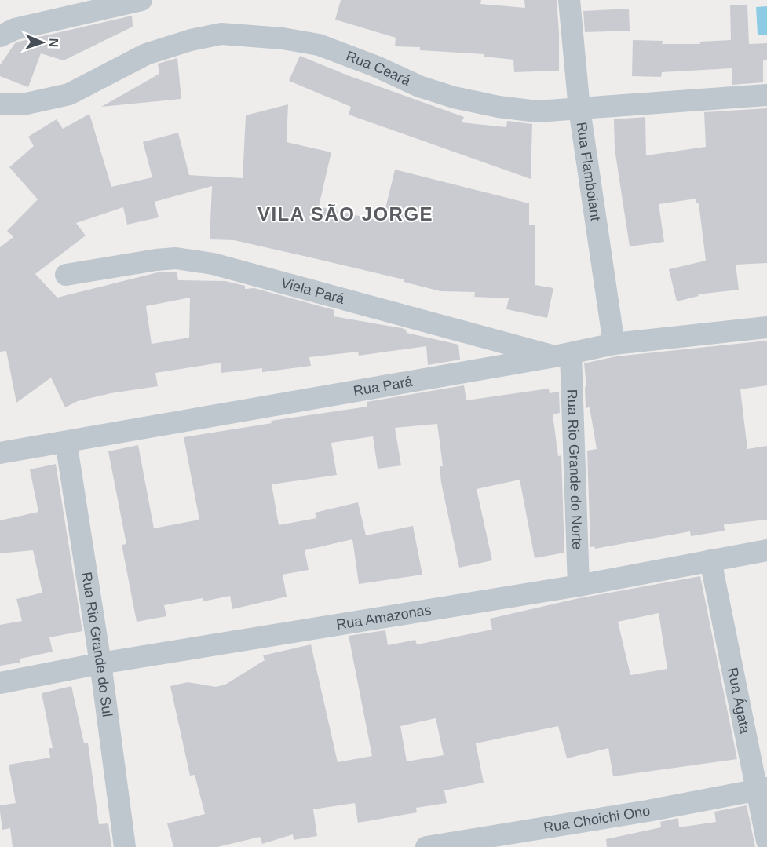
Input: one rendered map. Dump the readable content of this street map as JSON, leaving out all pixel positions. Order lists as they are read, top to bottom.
{
  "streets": {
    "street": [
      "Rua Ceará",
      "Rua Flamboiant",
      "Viela Pará",
      "Rua Pará",
      "Rua Rio Grande do Norte",
      "Rua Amazonas",
      "Rua Rio Grande do Sul",
      "Rua Ágata",
      "Rua Choichi Ono"
    ]
  },
  "crossings": [
    ["Rua Ceará", "Rua Flamboiant"],
    ["Rua Flamboiant", "Rua Pará"],
    ["Viela Pará", "Rua Pará"],
    ["Viela Pará", "Rua Rio Grande do Norte"],
    ["Rua Pará", "Rua Rio Grande do Norte"],
    ["Rua Pará", "Rua Rio Grande do Sul"],
    ["Rua Rio Grande do Norte", "Rua Amazonas"],
    ["Rua Amazonas", "Rua Rio Grande do Sul"],
    ["Rua Amazonas", "Rua Ágata"],
    ["Rua Ágata", "Rua Choichi Ono"]
  ],
  "districts": ["VILA SÃO JORGE"],
  "north": "right"
}
